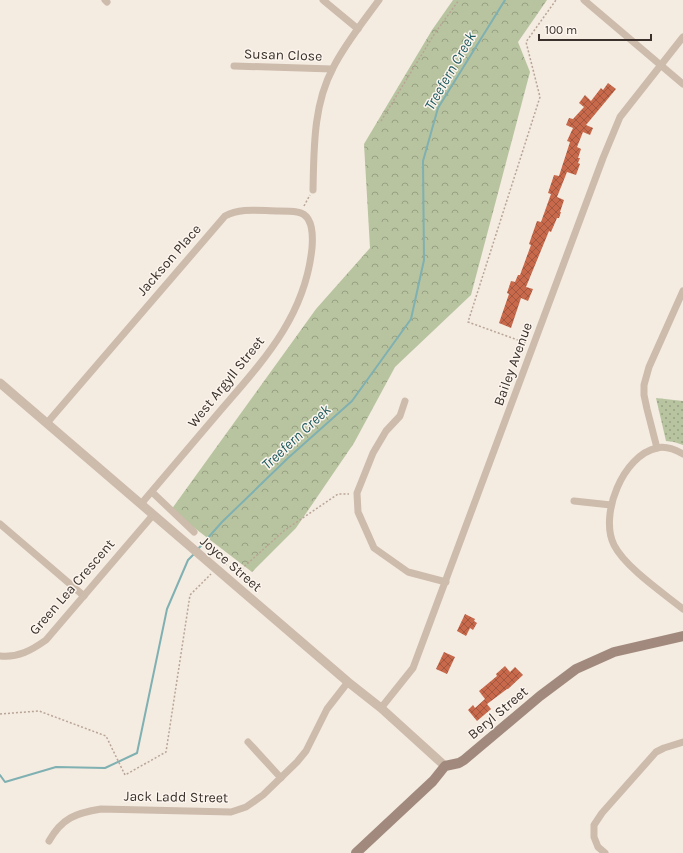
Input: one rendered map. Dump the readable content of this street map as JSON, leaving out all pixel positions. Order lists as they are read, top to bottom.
{
  "streets": {
    "main road": ["Beryl Street"],
    "street": [
      "Susan Close",
      "Jackson Place",
      "Bailey Avenue",
      "West Argyll Street",
      "Joyce Street",
      "Green Lea Crescent",
      "Jack Ladd Street"
    ]
  },
  "crossings": [
    ["Jackson Place", "West Argyll Street"],
    ["Jackson Place", "Joyce Street"],
    ["Bailey Avenue", "Joyce Street"],
    ["West Argyll Street", "Joyce Street"],
    ["Joyce Street", "Green Lea Crescent"],
    ["Joyce Street", "Beryl Street"],
    ["Joyce Street", "Jack Ladd Street"]
  ],
  "water": ["Treefern Creek"],
  "scale_bar": "100 m"
}
